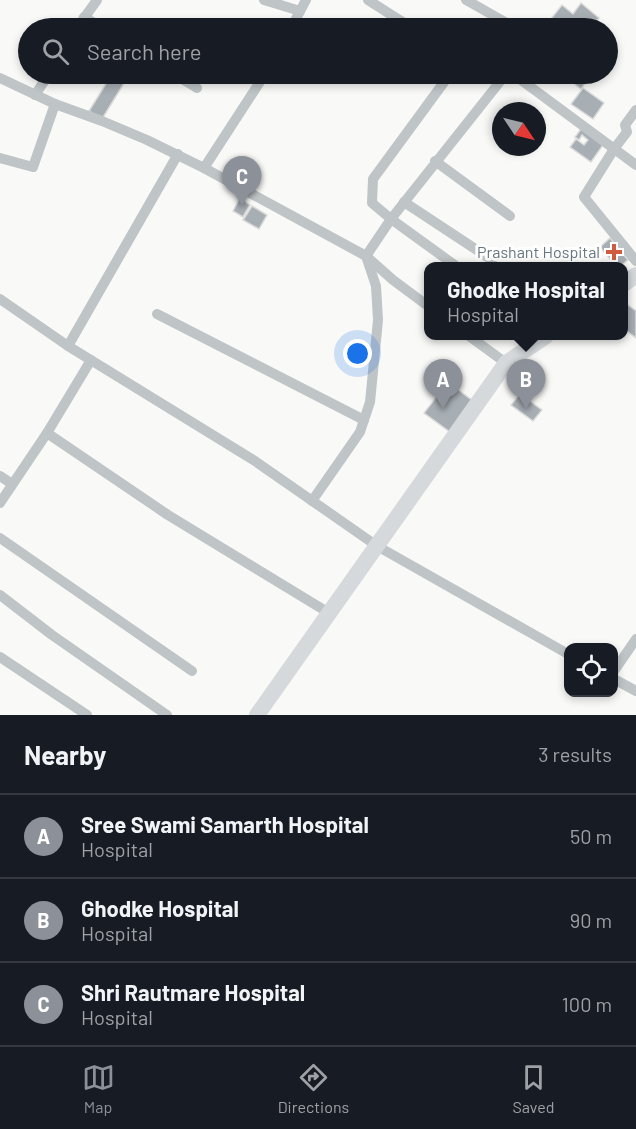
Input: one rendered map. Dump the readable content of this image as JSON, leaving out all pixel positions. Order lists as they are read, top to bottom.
{
  "places": {
    "health": ["Prashant Hospital"]
  },
  "north": "bottom right",
  "page": {
    "search": "Search here",
    "pins": ["C", "A", "B"],
    "popup": ["Ghodke Hospital", "Hospital"],
    "heading": ["Nearby", "3 results"],
    "list": [
      {
        "mark": "A",
        "name": "Sree Swami Samarth Hospital",
        "note": "Hospital",
        "value": "50 m"
      },
      {
        "mark": "B",
        "name": "Ghodke Hospital",
        "note": "Hospital",
        "value": "90 m"
      },
      {
        "mark": "C",
        "name": "Shri Rautmare Hospital",
        "note": "Hospital",
        "value": "100 m"
      }
    ],
    "nav": ["Map", "Directions", "Saved"]
  }
}
